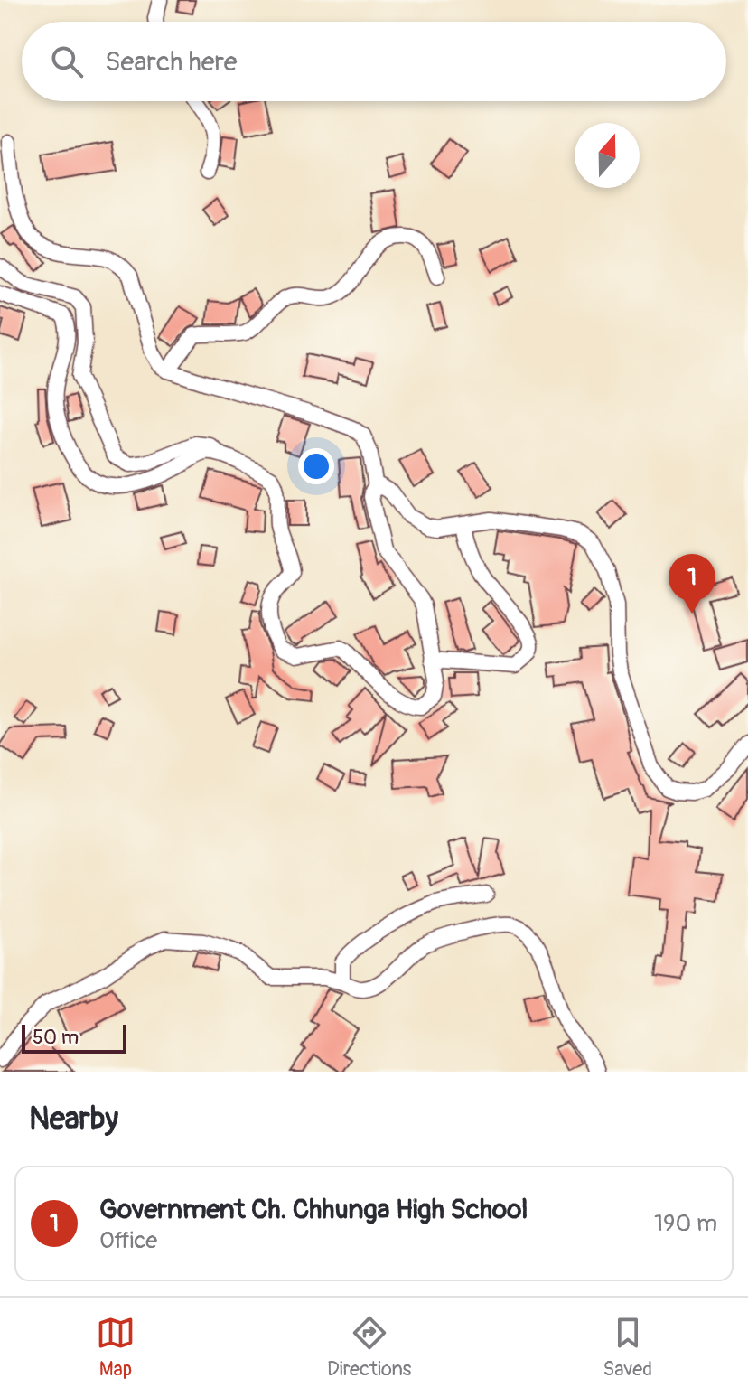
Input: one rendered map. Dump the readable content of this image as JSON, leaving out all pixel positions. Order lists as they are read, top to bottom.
{
  "scale_bar": "50 m",
  "north": "top",
  "page": {
    "search": "Search here",
    "pins": "1",
    "scale": "50 m",
    "heading": "Nearby",
    "list": [
      {
        "mark": "1",
        "name": "Government Ch. Chhunga High School",
        "note": "Office",
        "value": "190 m"
      }
    ],
    "nav": ["Map", "Directions", "Saved"]
  }
}
